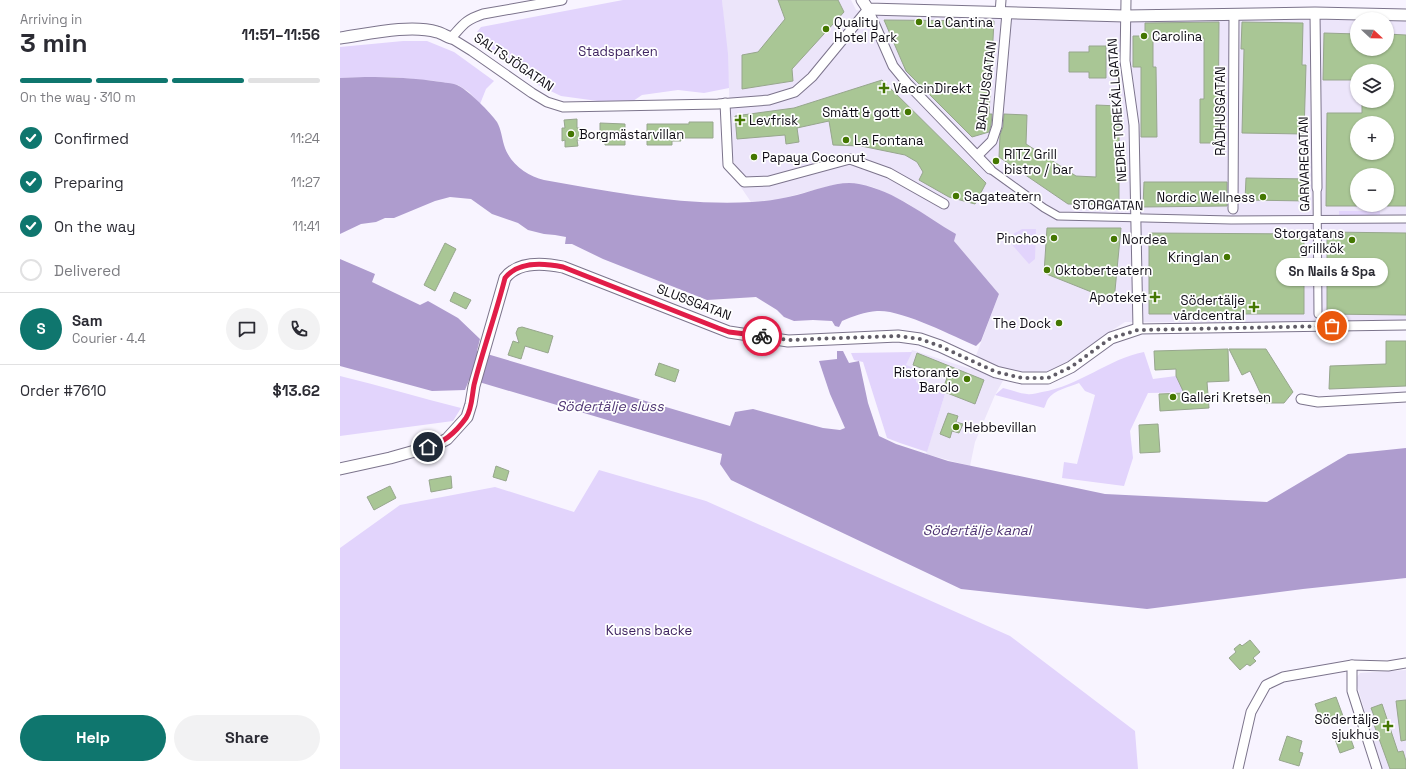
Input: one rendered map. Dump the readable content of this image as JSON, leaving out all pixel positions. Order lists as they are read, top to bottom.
{
  "streets": {
    "street": [
      "SALTSJÖGATAN",
      "BADHUSGATAN",
      "NEDRE TOREKÄLLGATAN",
      "RÅDHUSGATAN",
      "GARVAREGATAN",
      "STORGATAN",
      "SLUSSGATAN"
    ]
  },
  "crossings": [
    ["NEDRE TOREKÄLLGATAN", "STORGATAN"],
    ["NEDRE TOREKÄLLGATAN", "SLUSSGATAN"],
    ["GARVAREGATAN", "STORGATAN"]
  ],
  "water": ["Södertälje sluss", "Södertälje kanal"],
  "parks": ["Stadsparken", "Kusens backe"],
  "places": {
    "other": [
      "La Cantina",
      "Quality Hotel Park",
      "Carolina",
      "Smått & gott",
      "Borgmästarvillan",
      "La Fontana",
      "Papaya Coconut",
      "RITZ Grill bistro / bar",
      "Sagateatern",
      "Nordic Wellness",
      "Pinchos",
      "Nordea",
      "Storgatans grillkök",
      "Kringlan",
      "Oktoberteatern",
      "The Dock",
      "Sn Nails & Spa",
      "Ristorante Barolo",
      "Galleri Kretsen",
      "Hebbevillan"
    ],
    "health": [
      "VaccinDirekt",
      "Levfrisk",
      "Apoteket",
      "Södertälje vårdcentral",
      "Södertälje sjukhus"
    ]
  },
  "north": "right",
  "page": {
    "heading": ["3 min", "Arriving in", "11:51–11:56"],
    "panel": [
      "Sam",
      "Courier · 4.4",
      "Order #7610",
      "$13.62"
    ],
    "map_buttons": ["+", "−"],
    "bar": "On the way · 310 m",
    "list": [
      ["Confirmed", "11:24"],
      ["Preparing", "11:27"],
      ["On the way", "11:41"],
      "Delivered"
    ],
    "bubble": "Sn Nails & Spa",
    "round": "S",
    "buttons": ["Help", "Share"]
  }
}
